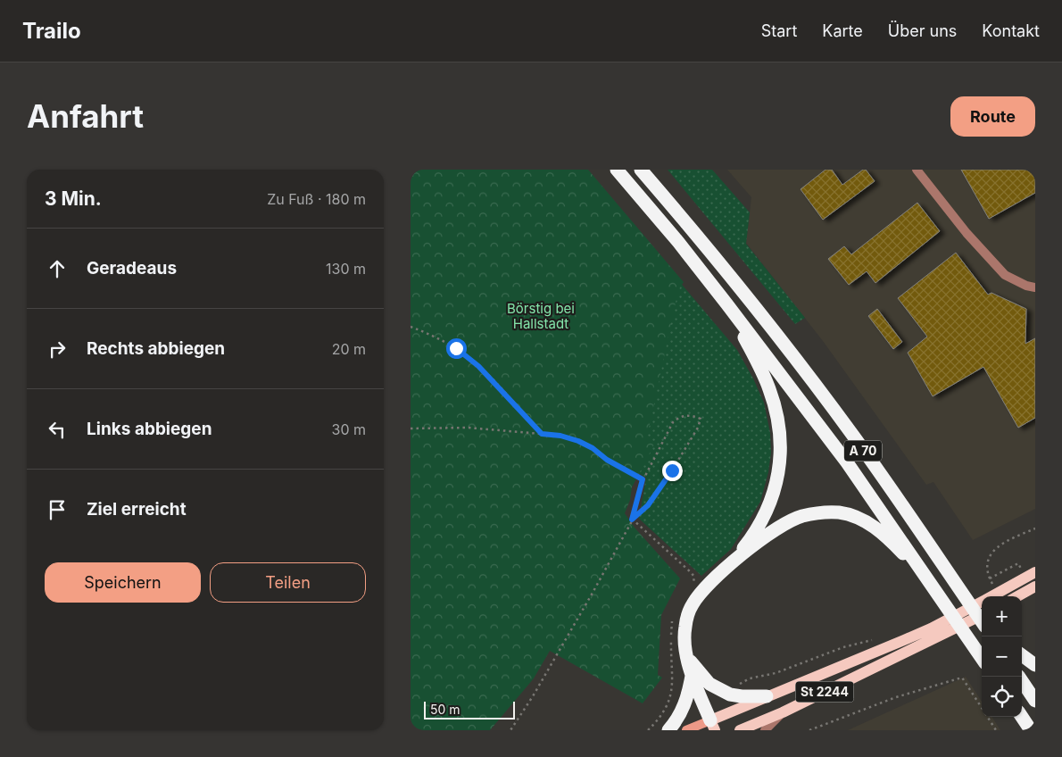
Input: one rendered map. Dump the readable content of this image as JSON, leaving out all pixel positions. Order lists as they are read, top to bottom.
{
  "streets": {
    "highway": ["A 70"],
    "main road": ["St 2244"]
  },
  "parks": ["Börstig bei Hallstadt"],
  "scale_bar": "50 m",
  "page": {
    "header": "Trailo",
    "nav": [
      "Start",
      "Karte",
      "Über uns",
      "Kontakt"
    ],
    "buttons": [
      "Route",
      ["Speichern", "Teilen"]
    ],
    "title": "Anfahrt",
    "heading": ["3 Min.", "Zu Fuß · 180 m"],
    "list": [
      ["Geradeaus", "130 m"],
      ["Rechts abbiegen", "20 m"],
      ["Links abbiegen", "30 m"],
      "Ziel erreicht"
    ],
    "map_buttons": ["+", "−"],
    "scale": "50 m"
  }
}
